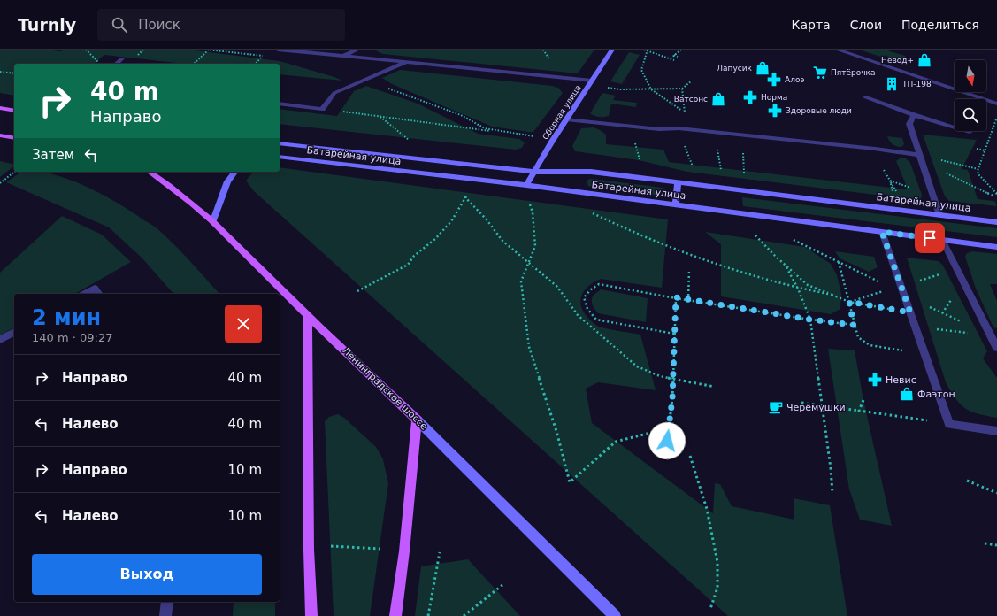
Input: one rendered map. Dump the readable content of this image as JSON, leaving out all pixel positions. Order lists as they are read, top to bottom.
{
  "streets": {
    "main road": ["Ленинградское шоссе"],
    "street": ["Сборная улица", "Батарейная улица"]
  },
  "crossings": [
    ["Сборная улица", "Батарейная улица"]
  ],
  "places": {
    "shop": [
      "Невод+",
      "Лапусик",
      "Ватсонс",
      "Фаэтон"
    ],
    "supermarket": ["Пятёрочка"],
    "pharmacy": [
      "Алоэ",
      "Норма",
      "Здоровые люди",
      "Невис"
    ],
    "building": ["ТП-198"],
    "cafe": ["Черёмушки"]
  },
  "north": "bottom",
  "page": {
    "header": "Turnly",
    "search": "Поиск",
    "nav": ["Карта", "Слои", "Поделиться"],
    "turn": ["40 m", "Направо"],
    "then": "Затем",
    "heading": ["2 мин", "140 m · 09:27"],
    "list": [
      {
        "name": "Направо",
        "value": "40 m"
      },
      {
        "name": "Налево",
        "value": "40 m"
      },
      {
        "name": "Направо",
        "value": "10 m"
      },
      {
        "name": "Налево",
        "value": "10 m"
      }
    ],
    "buttons": "Выход"
  }
}
